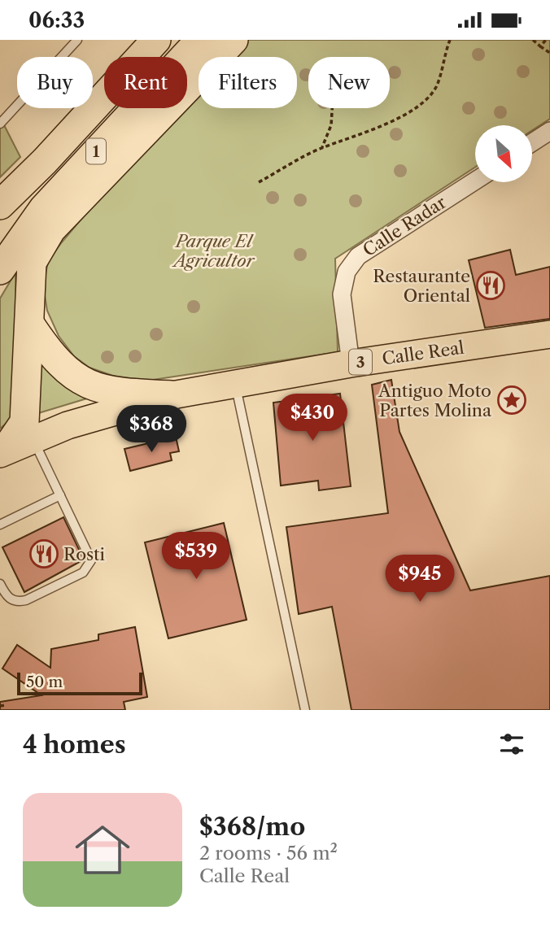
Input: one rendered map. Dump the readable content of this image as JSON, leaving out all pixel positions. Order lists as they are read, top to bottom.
{
  "streets": {
    "highway": ["1"],
    "main road": ["Calle Real", "3"],
    "street": ["Calle Radar"]
  },
  "crossings": [
    ["Calle Radar", "Calle Real"]
  ],
  "parks": ["Parque El Agricultor"],
  "places": {
    "restaurant": ["Restaurante Oriental", "Rosti"],
    "place": ["Antiguo Moto Partes Molina"]
  },
  "scale_bar": "50 m",
  "north": "bottom right",
  "page": {
    "status": "06:33",
    "chip": [
      "Buy",
      "Rent",
      "Filters",
      "New"
    ],
    "price": [
      "$430",
      "$368",
      "$539",
      "$945"
    ],
    "scale": "50 m",
    "heading": "4 homes",
    "list": [
      {
        "name": "$368/mo",
        "note": "2 rooms · 56 m² · Calle Real"
      }
    ]
  }
}
